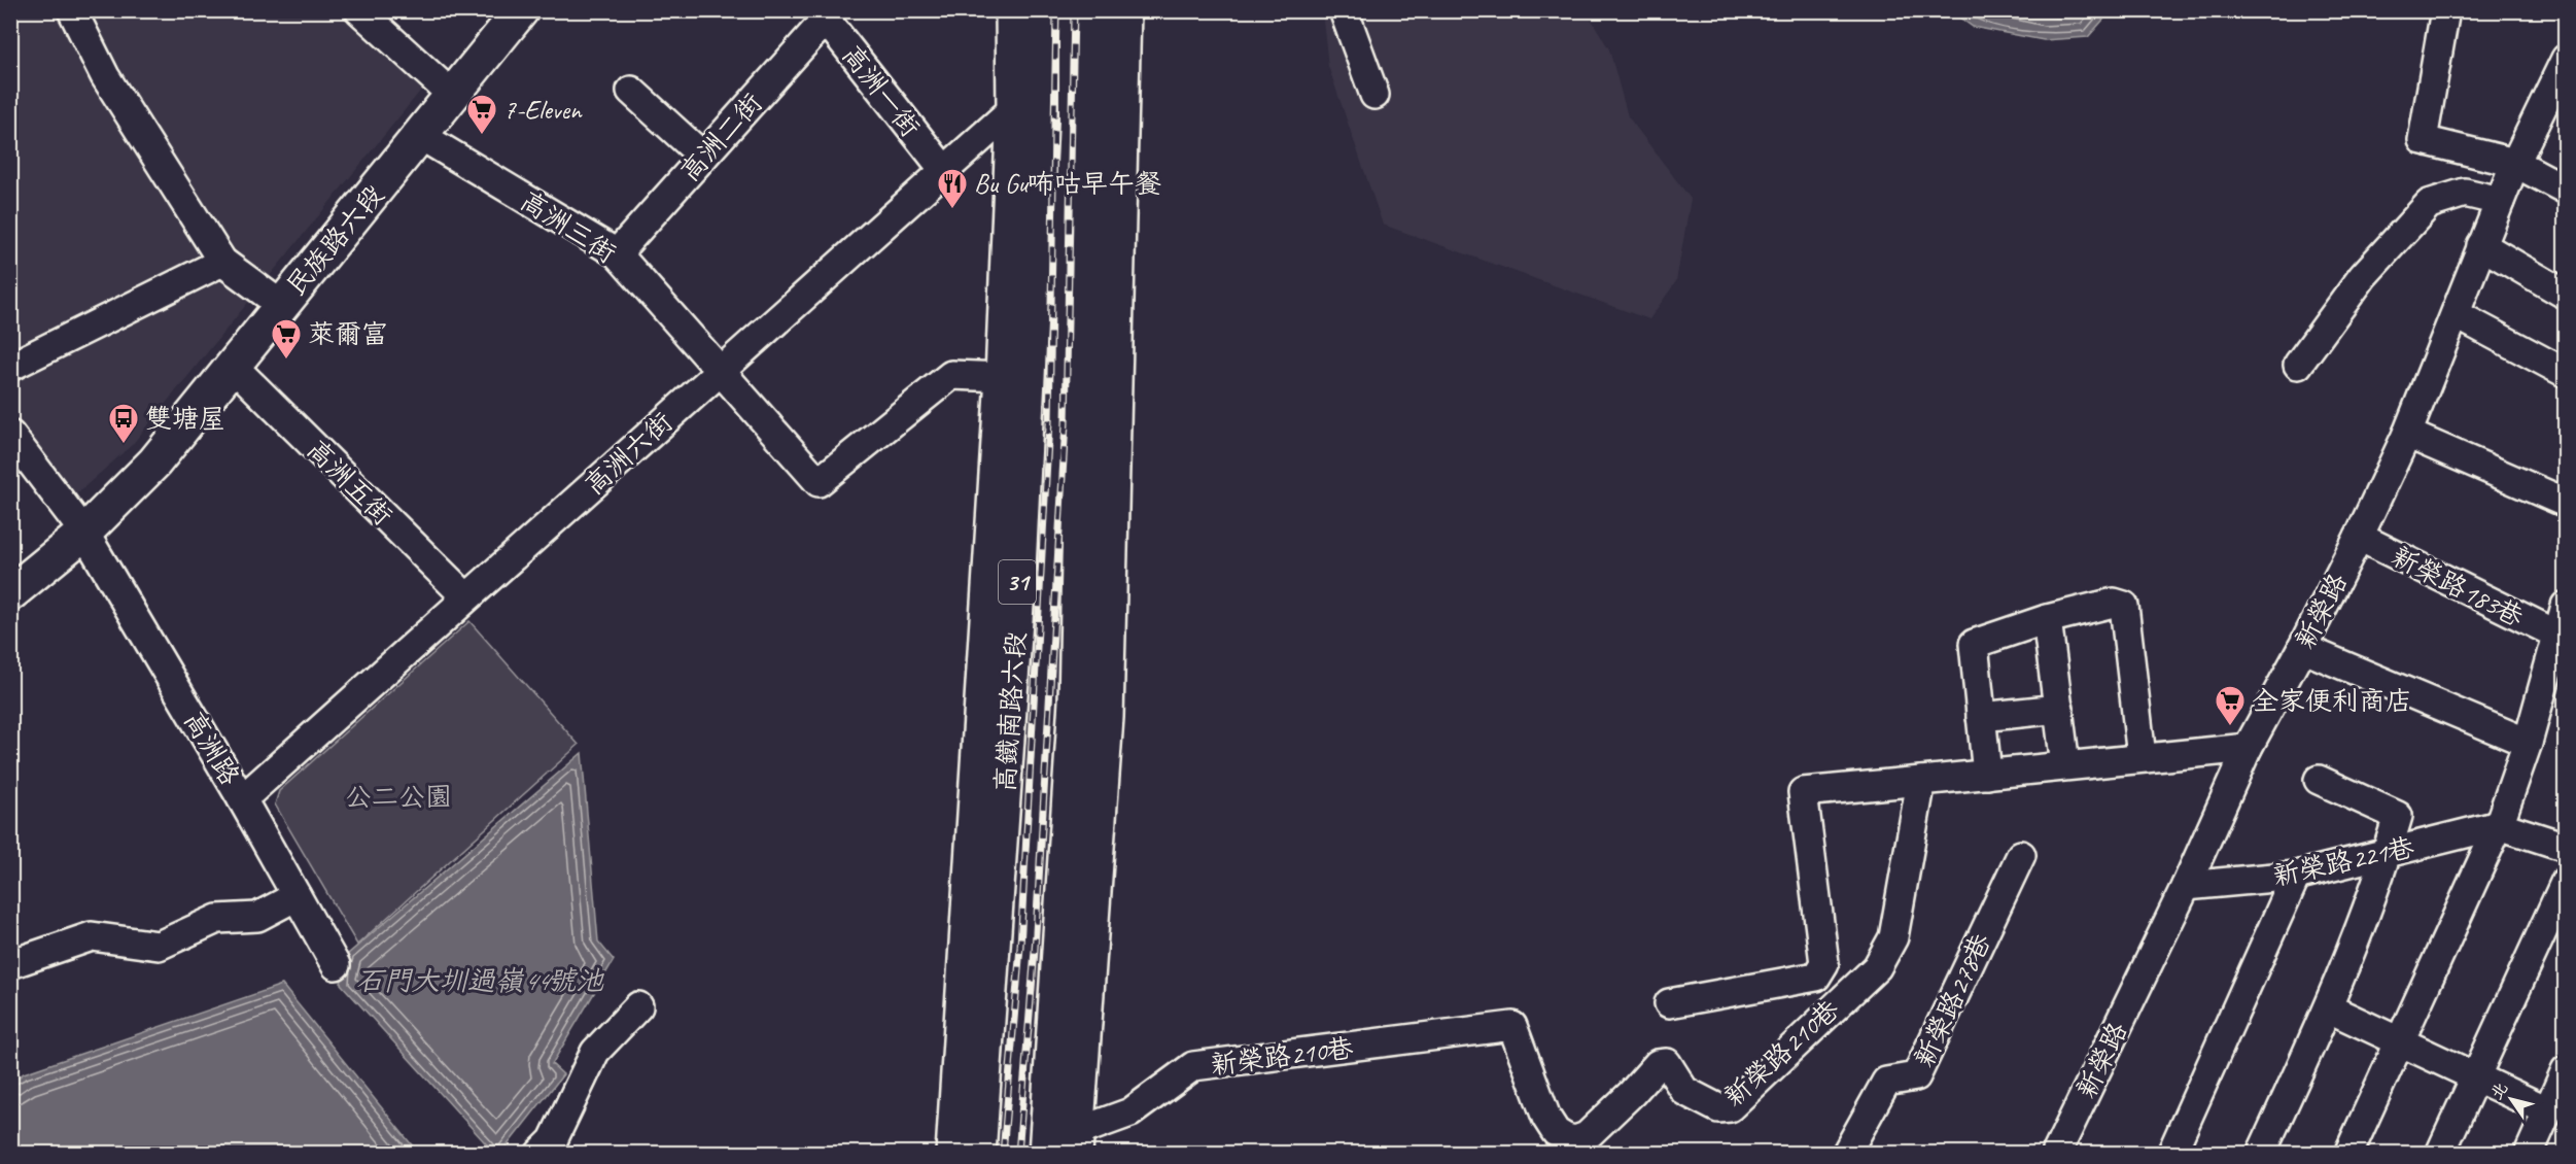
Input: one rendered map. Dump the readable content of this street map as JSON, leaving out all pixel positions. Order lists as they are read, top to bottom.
{
  "streets": {
    "main road": ["民族路六段", "31", "高鐵南路六段"],
    "street": [
      "高洲一街",
      "高洲二街",
      "高洲三街",
      "高洲六街",
      "高洲五街",
      "新榮路183巷",
      "新榮路",
      "高洲路",
      "新榮路221巷",
      "新榮路278巷",
      "新榮路210巷"
    ]
  },
  "crossings": [
    ["高洲一街", "高洲二街"],
    ["高洲一街", "高洲六街"],
    ["高洲二街", "高洲三街"],
    ["高洲三街", "民族路六段"],
    ["高洲三街", "高洲六街"],
    ["高洲三街", "高鐵南路六段"],
    ["民族路六段", "高洲五街"],
    ["民族路六段", "高洲路"],
    ["高洲六街", "高洲五街"],
    ["高洲六街", "高鐵南路六段"],
    ["高洲六街", "高洲路"],
    ["新榮路183巷", "新榮路"],
    ["新榮路", "新榮路221巷"]
  ],
  "water": ["石門大圳過嶺44號池"],
  "parks": ["公二公園"],
  "places": {
    "supermarket": ["7-Eleven", "萊爾富", "全家便利商店"],
    "restaurant": ["Bu Gu咘咕早午餐"],
    "bus stop": ["雙塘屋"]
  },
  "north": "top left"
}
